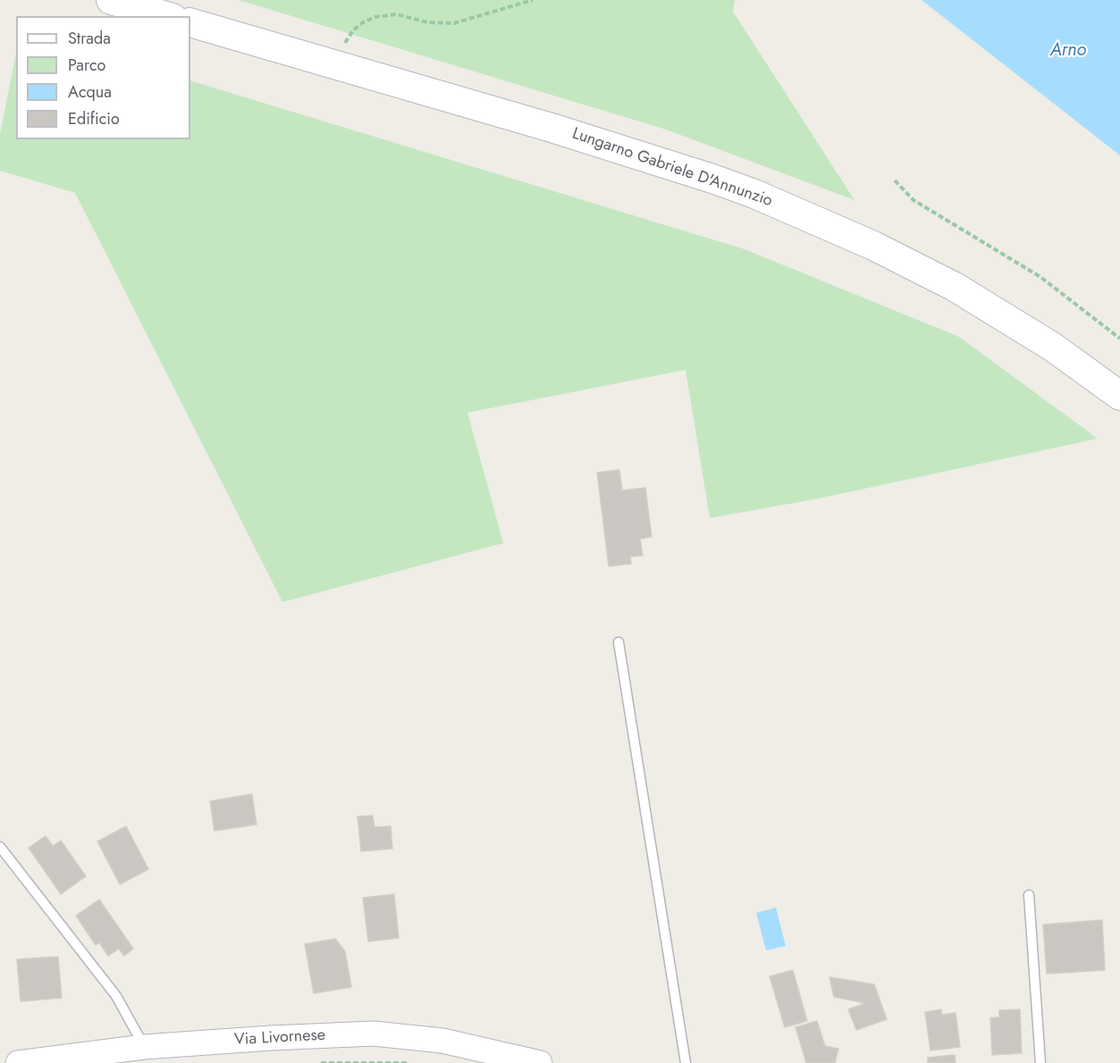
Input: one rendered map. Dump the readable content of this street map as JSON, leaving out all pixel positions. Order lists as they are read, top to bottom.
{
  "streets": {
    "main road": ["Lungarno Gabriele D'Annunzio"],
    "street": ["Via Livornese"]
  },
  "water": ["Arno"],
  "legend": [
    "Strada",
    "Parco",
    "Acqua",
    "Edificio"
  ]
}
